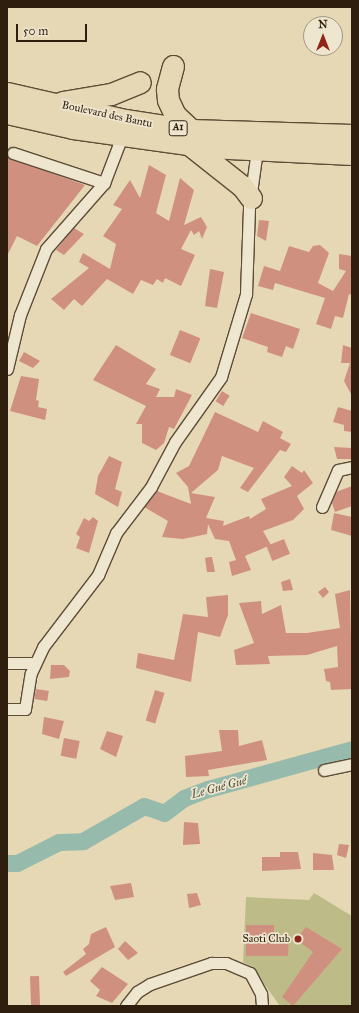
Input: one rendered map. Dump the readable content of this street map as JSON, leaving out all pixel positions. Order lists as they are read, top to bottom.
{
  "streets": {
    "highway": ["Boulevard des Bantu", "A1"]
  },
  "water": ["Le Gué Gué"],
  "places": ["Saoti Club"],
  "scale_bar": "50 m",
  "north": "top"
}
